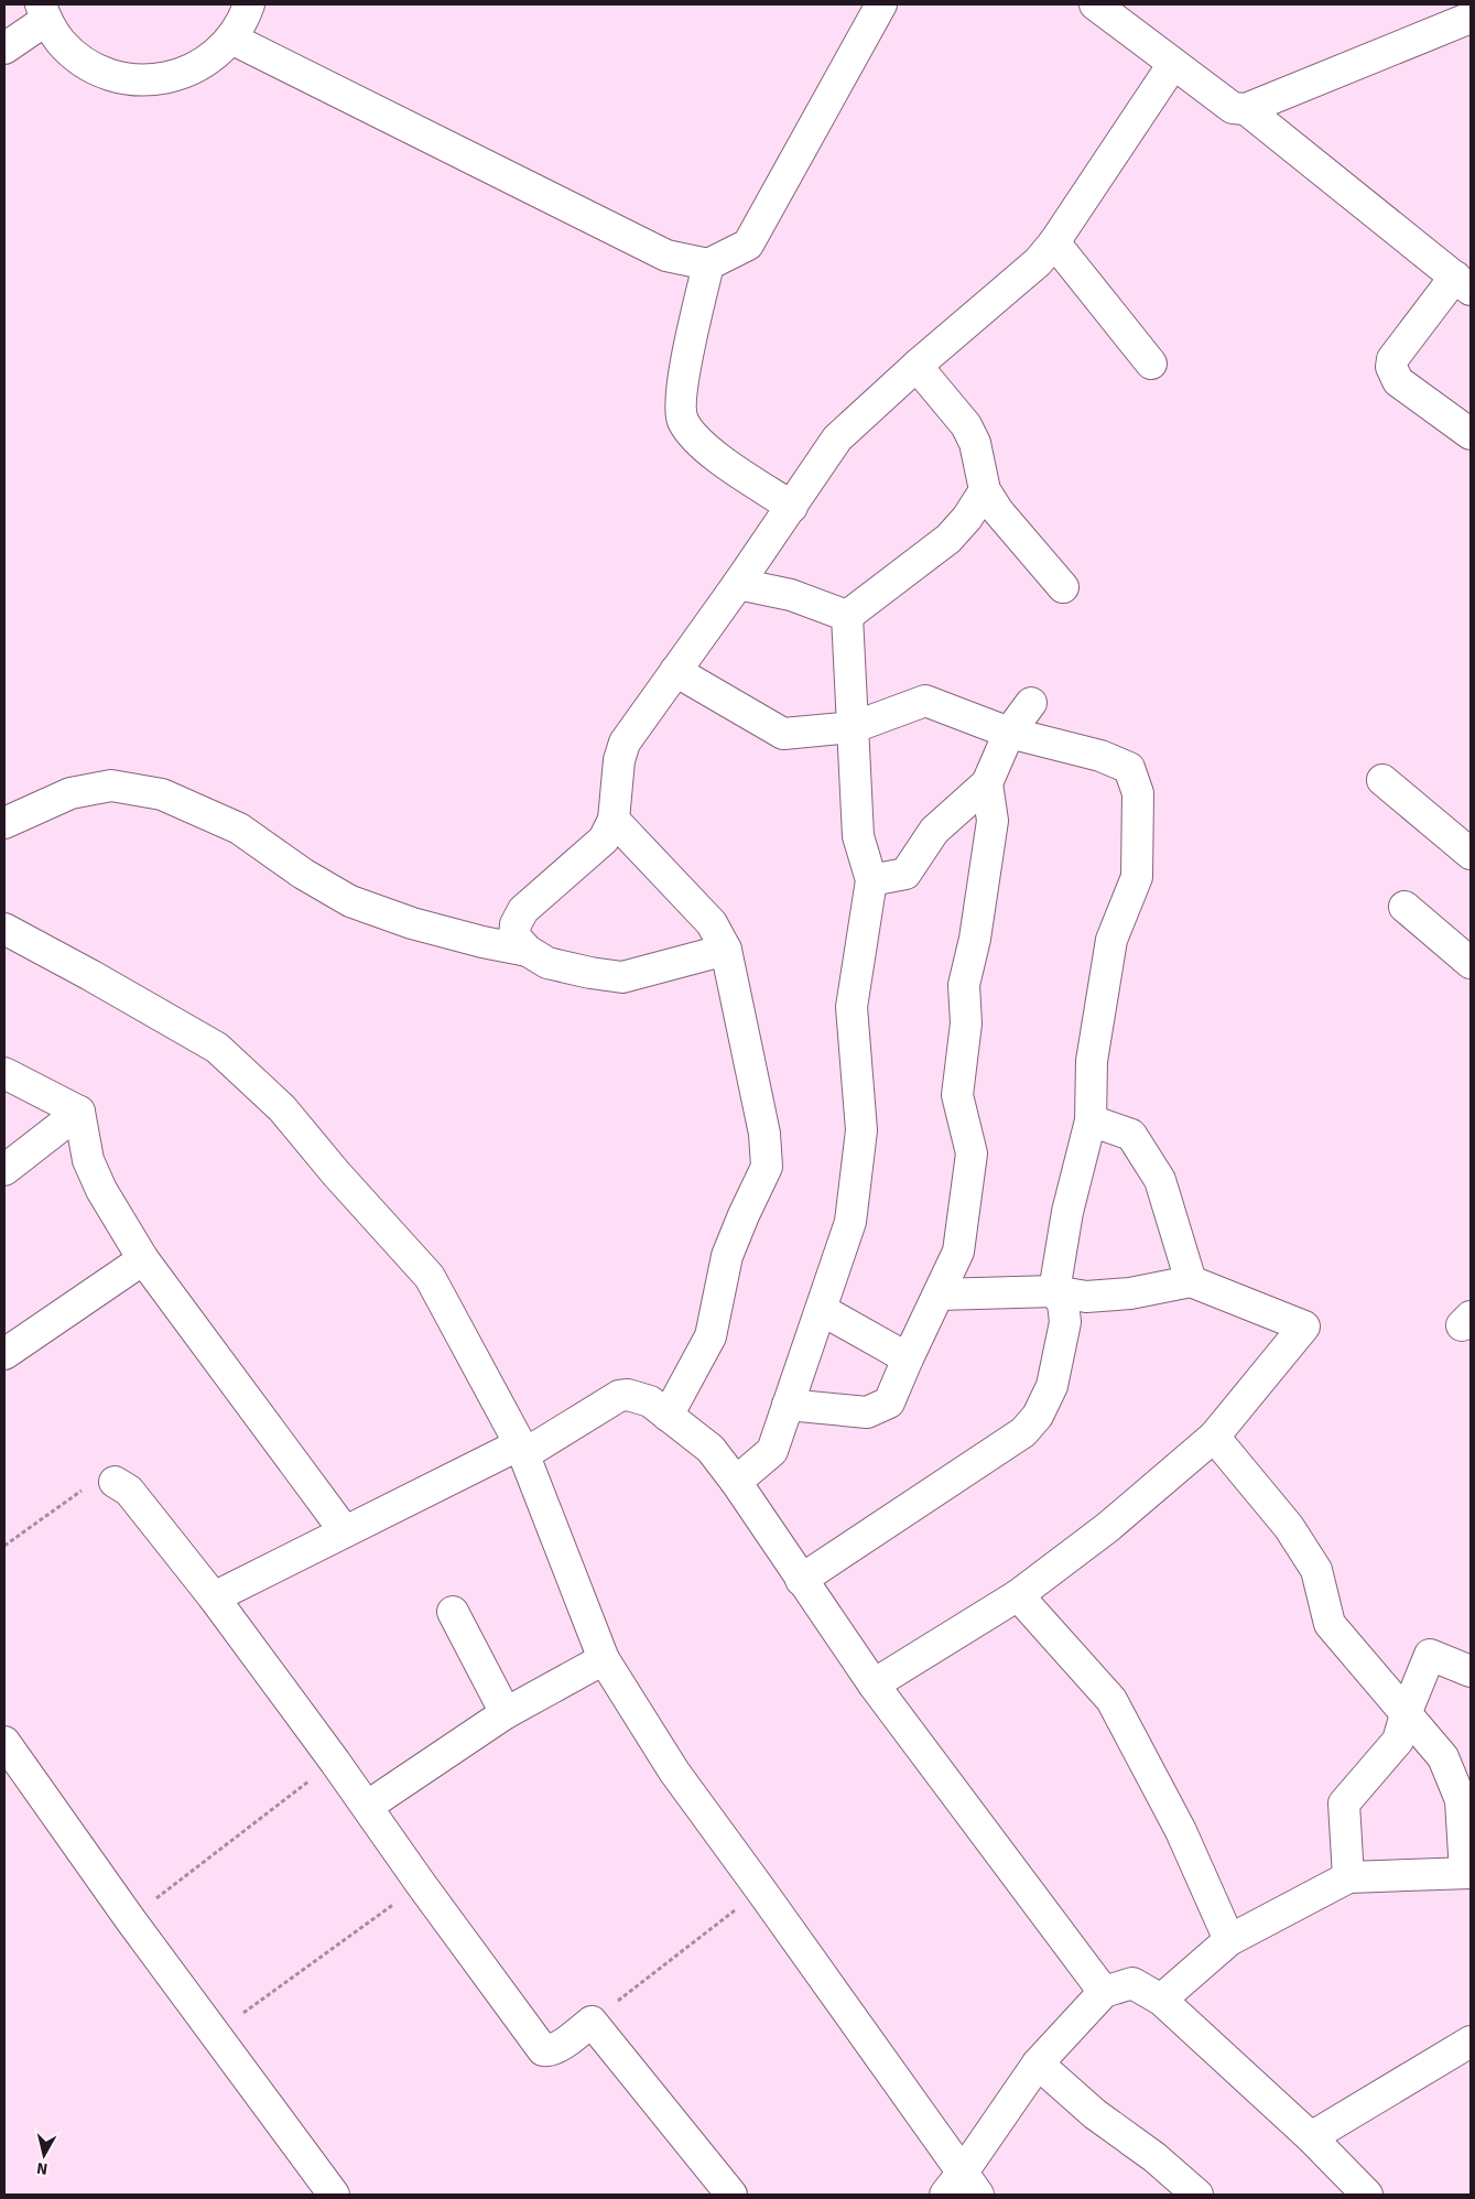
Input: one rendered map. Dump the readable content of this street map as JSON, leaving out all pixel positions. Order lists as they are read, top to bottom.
{
  "north": "bottom"
}
